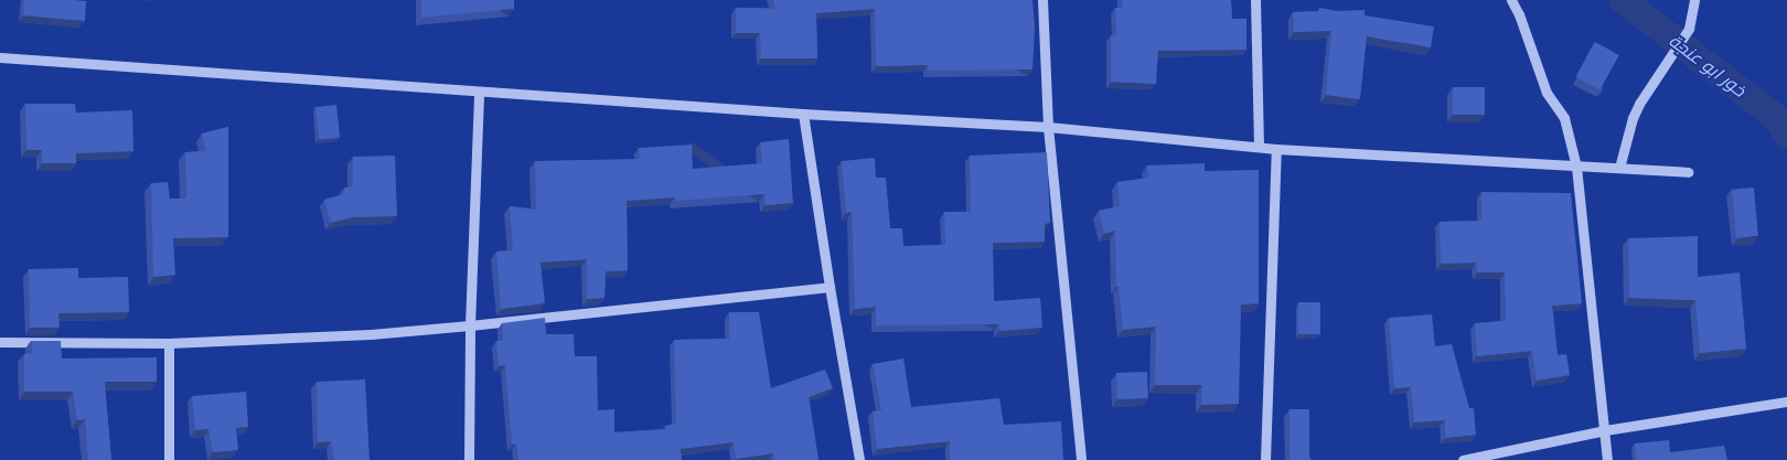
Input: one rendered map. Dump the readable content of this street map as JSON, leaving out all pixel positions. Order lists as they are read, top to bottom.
{
  "water": ["خور ابو عنجة"]
}
